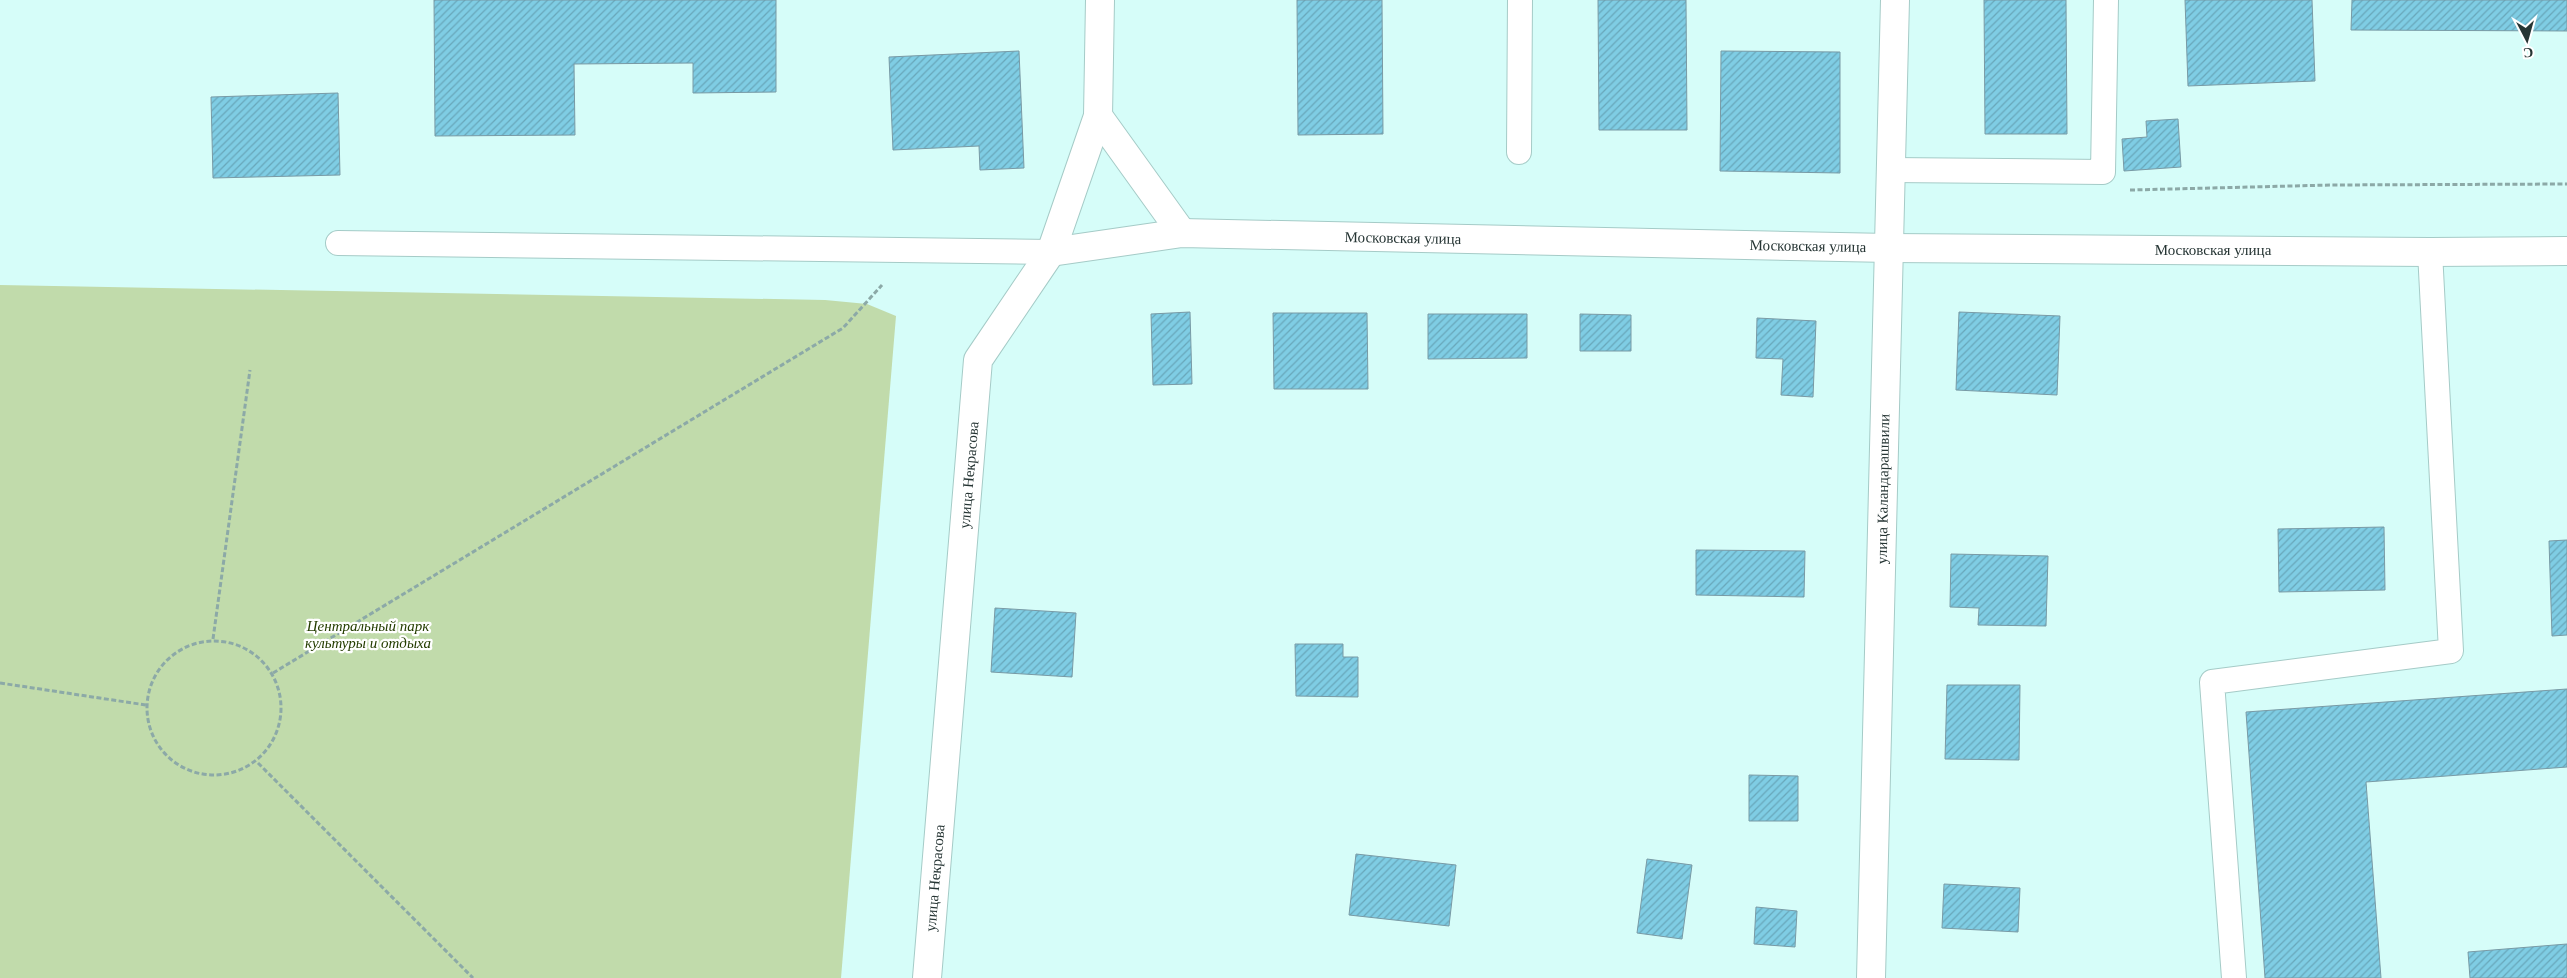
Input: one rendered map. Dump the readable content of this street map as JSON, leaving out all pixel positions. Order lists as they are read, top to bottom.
{
  "streets": {
    "street": ["Московская улица", "улица Некрасова", "улица Каландарашвили"]
  },
  "crossings": [
    ["Московская улица", "улица Некрасова"],
    ["Московская улица", "улица Каландарашвили"]
  ],
  "parks": ["Центральный парк культуры и отдыха"],
  "north": "bottom"
}
